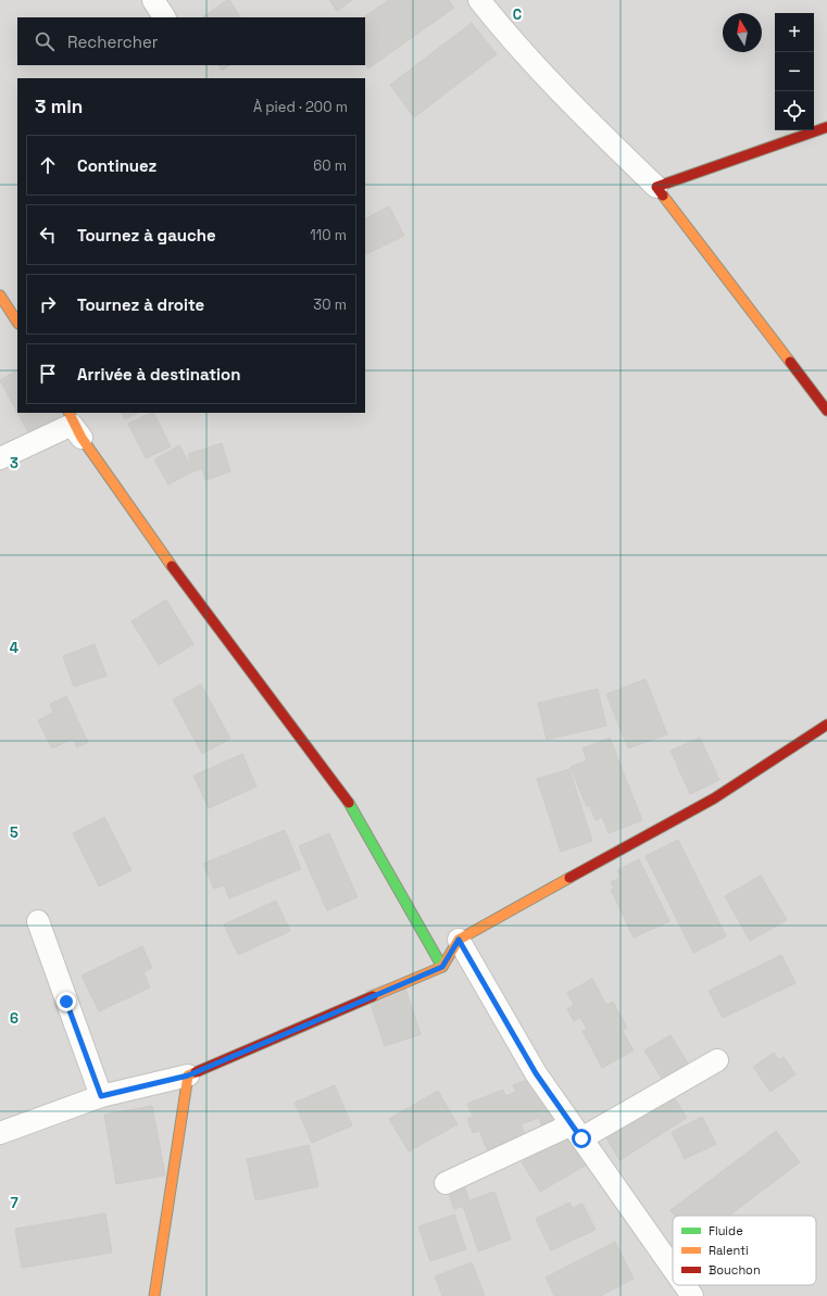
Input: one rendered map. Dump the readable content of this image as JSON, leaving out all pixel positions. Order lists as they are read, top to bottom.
{
  "legend": ["Fluide", "Ralenti", "Bouchon"],
  "north": "top",
  "page": {
    "map_buttons": ["+", "−"],
    "search": "Rechercher",
    "heading": ["3 min", "À pied · 200 m"],
    "list": [
      ["Continuez", "60 m"],
      ["Tournez à gauche", "110 m"],
      ["Tournez à droite", "30 m"],
      "Arrivée à destination"
    ]
  },
  "grid": {
    "columns": ["C"],
    "rows": [
      "3",
      "4",
      "5",
      "6",
      "7"
    ]
  }
}
